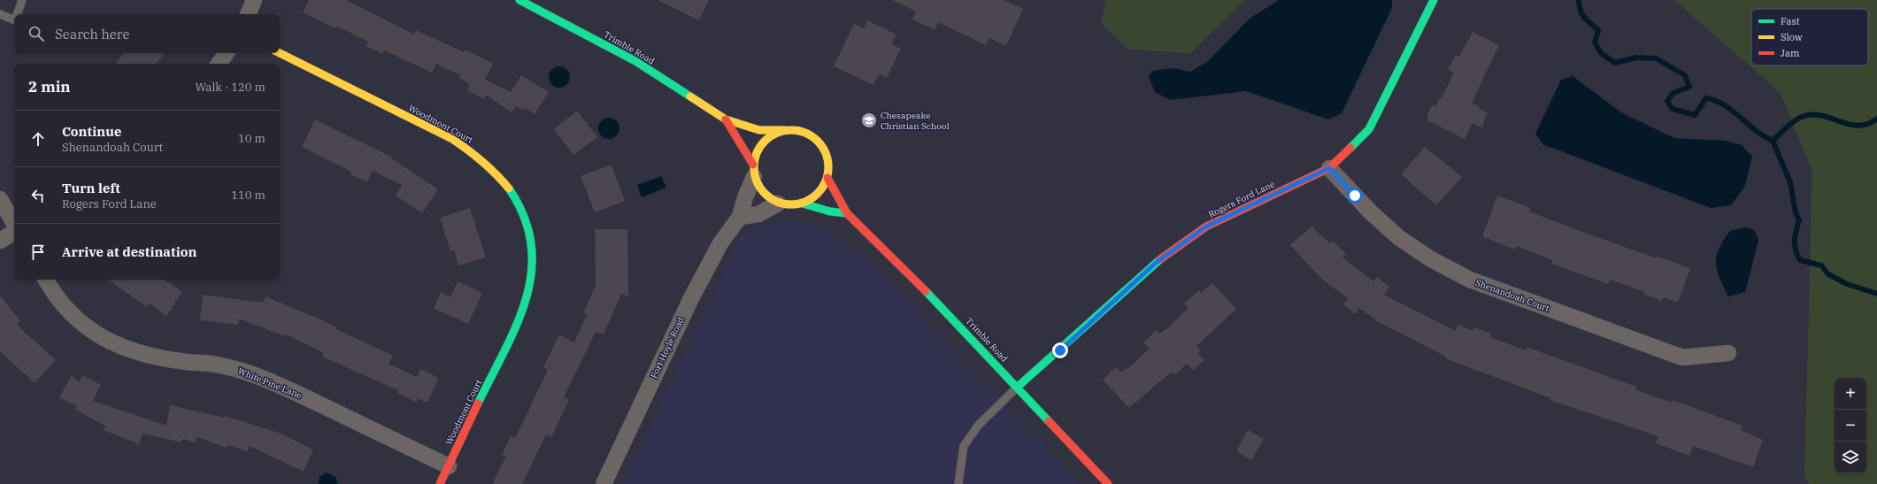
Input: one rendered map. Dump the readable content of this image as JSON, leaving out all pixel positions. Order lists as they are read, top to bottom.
{
  "streets": {
    "street": [
      "Trimble Road",
      "Woodmont Court",
      "Rogers Ford Lane",
      "Shenandoah Court",
      "Fort Hoyle Road",
      "White Pine Lane"
    ]
  },
  "crossings": [
    ["Trimble Road", "Rogers Ford Lane"],
    ["Trimble Road", "Fort Hoyle Road"],
    ["Woodmont Court", "White Pine Lane"],
    ["Rogers Ford Lane", "Shenandoah Court"]
  ],
  "places": {
    "school or university": ["Chesapeake Christian School"]
  },
  "legend": ["Fast", "Slow", "Jam"],
  "page": {
    "search": "Search here",
    "heading": ["2 min", "Walk · 120 m"],
    "list": [
      ["Continue", "Shenandoah Court", "10 m"],
      ["Turn left", "Rogers Ford Lane", "110 m"],
      "Arrive at destination"
    ],
    "map_buttons": ["+", "−"]
  }
}
